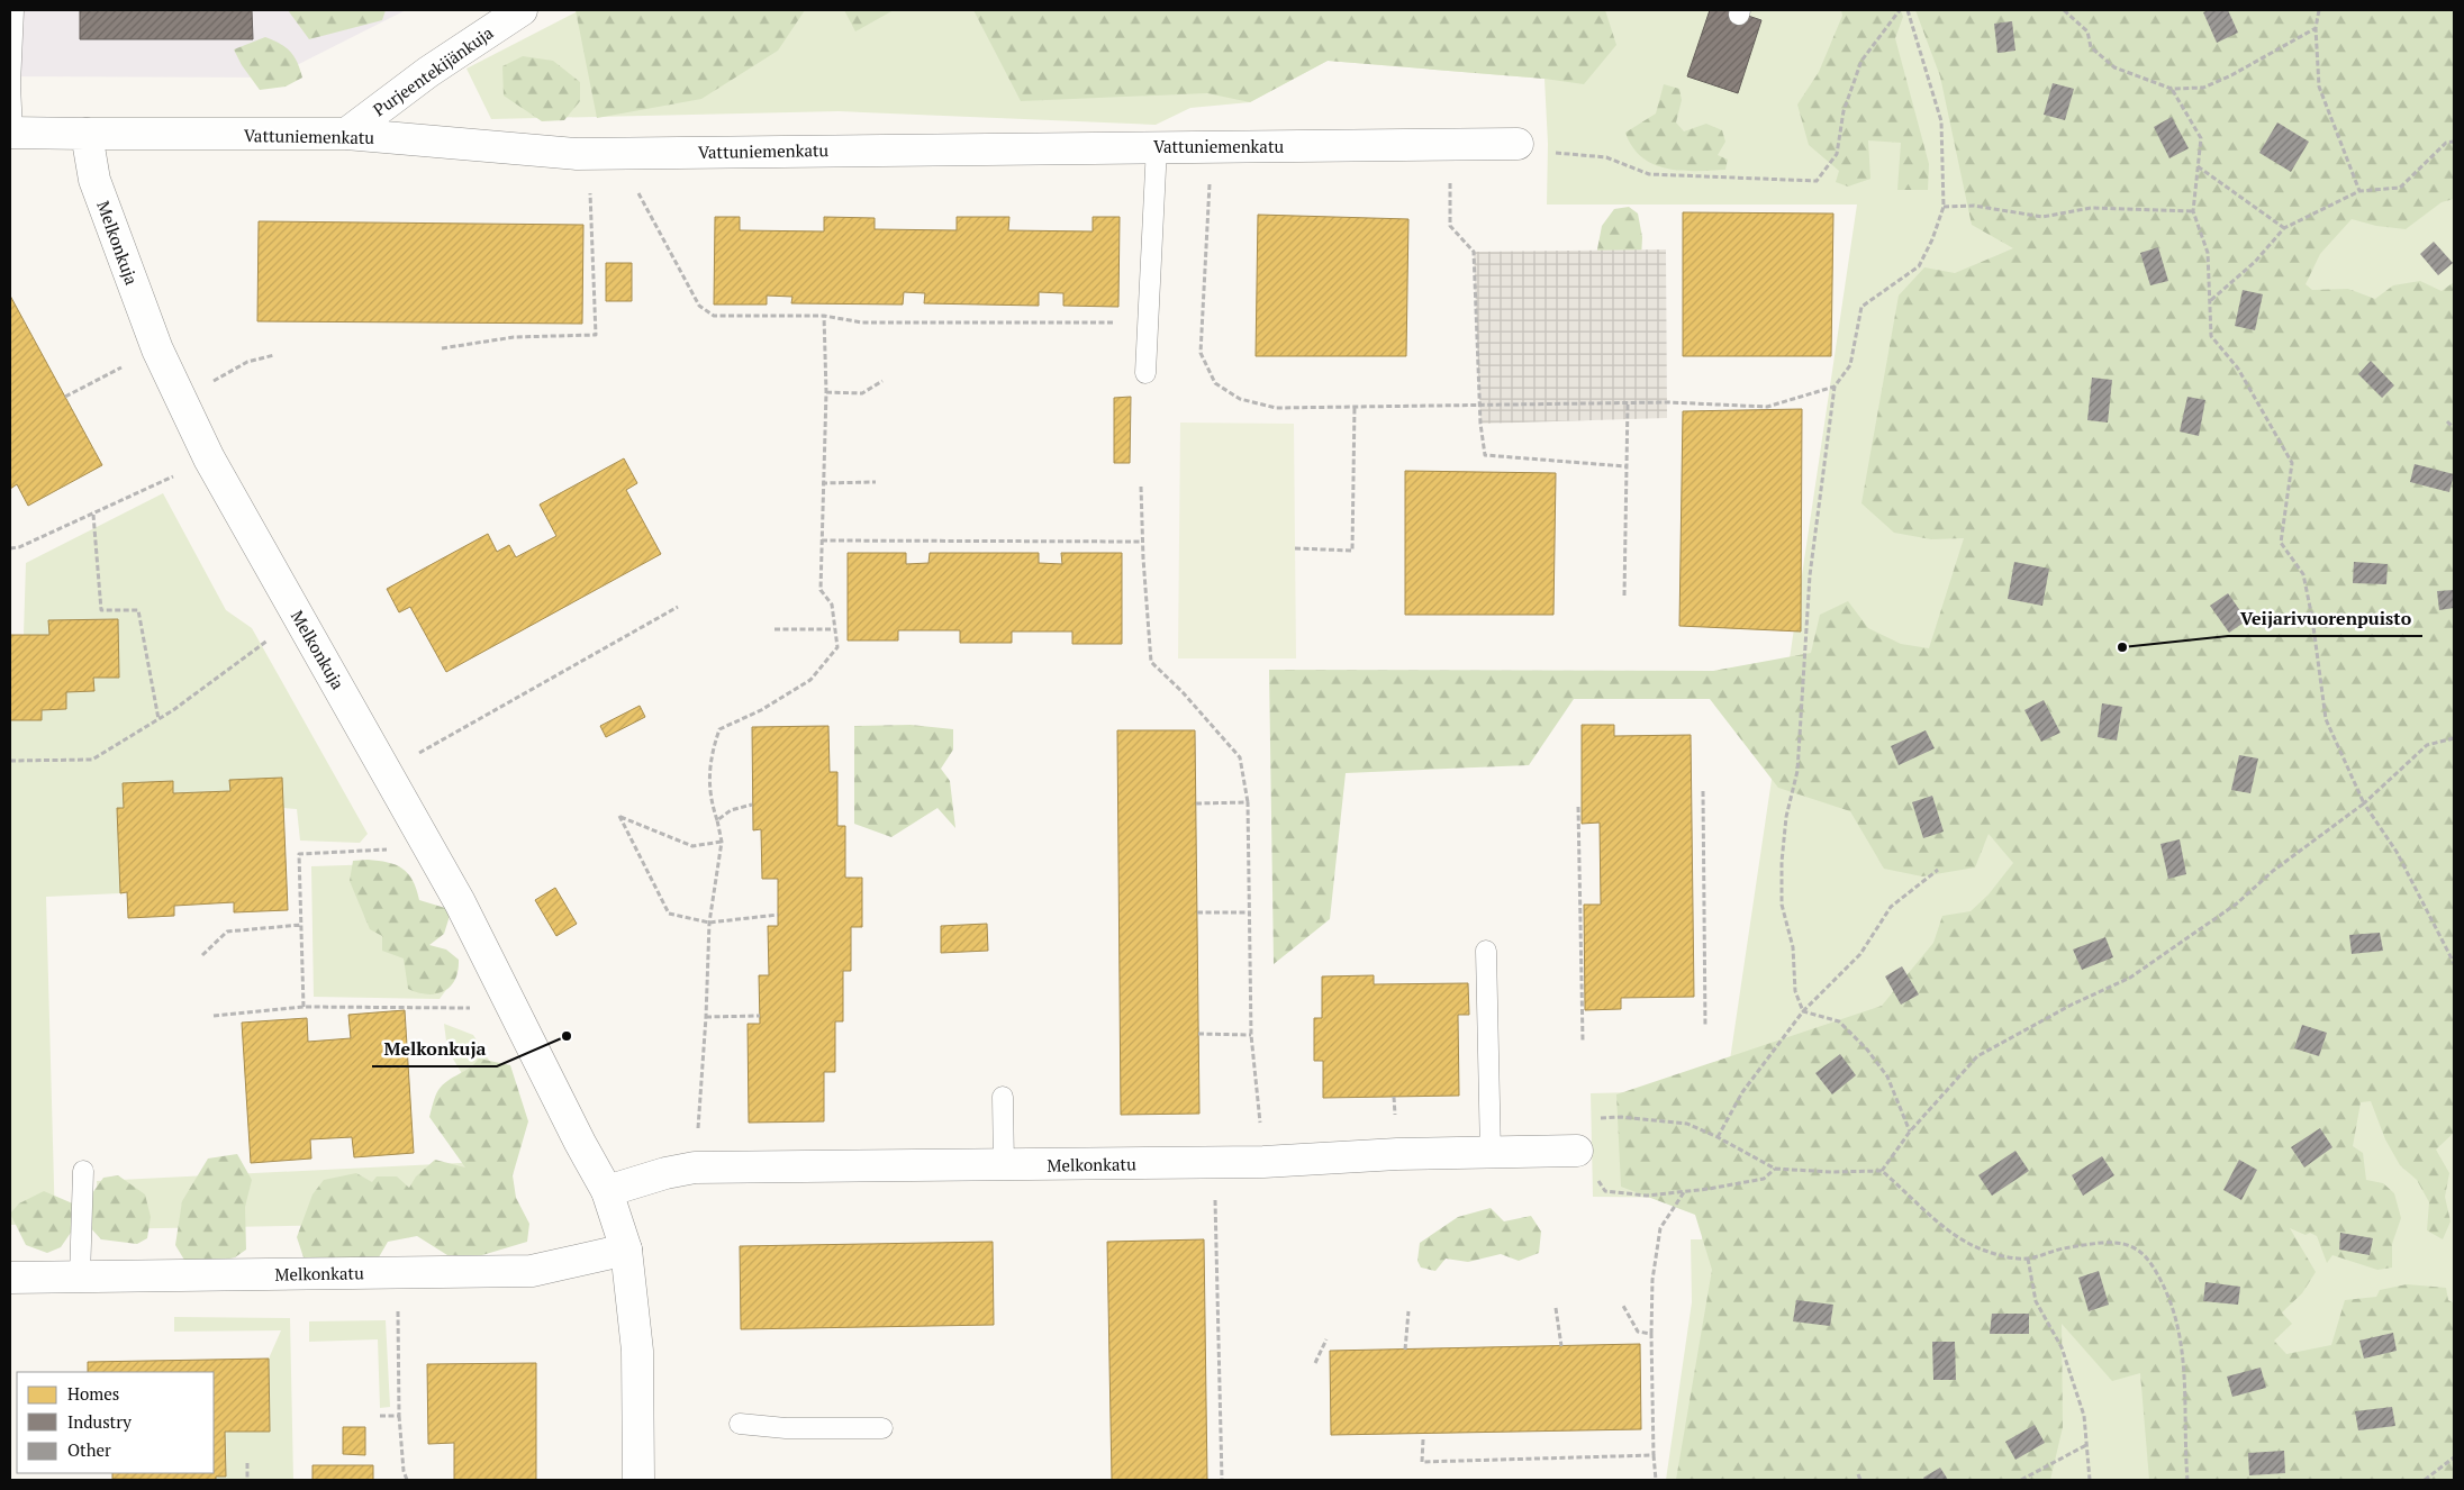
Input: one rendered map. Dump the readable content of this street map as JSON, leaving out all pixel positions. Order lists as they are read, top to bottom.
{
  "streets": {
    "street": [
      "Purjeentekijänkuja",
      "Vattuniemenkatu",
      "Melkonkuja",
      "Melkonkatu"
    ]
  },
  "crossings": [
    ["Purjeentekijänkuja", "Vattuniemenkatu"],
    ["Vattuniemenkatu", "Melkonkuja"],
    ["Melkonkuja", "Melkonkatu"]
  ],
  "places": ["Veijarivuorenpuisto", "Melkonkuja"],
  "legend": ["Homes", "Industry", "Other"]
}
